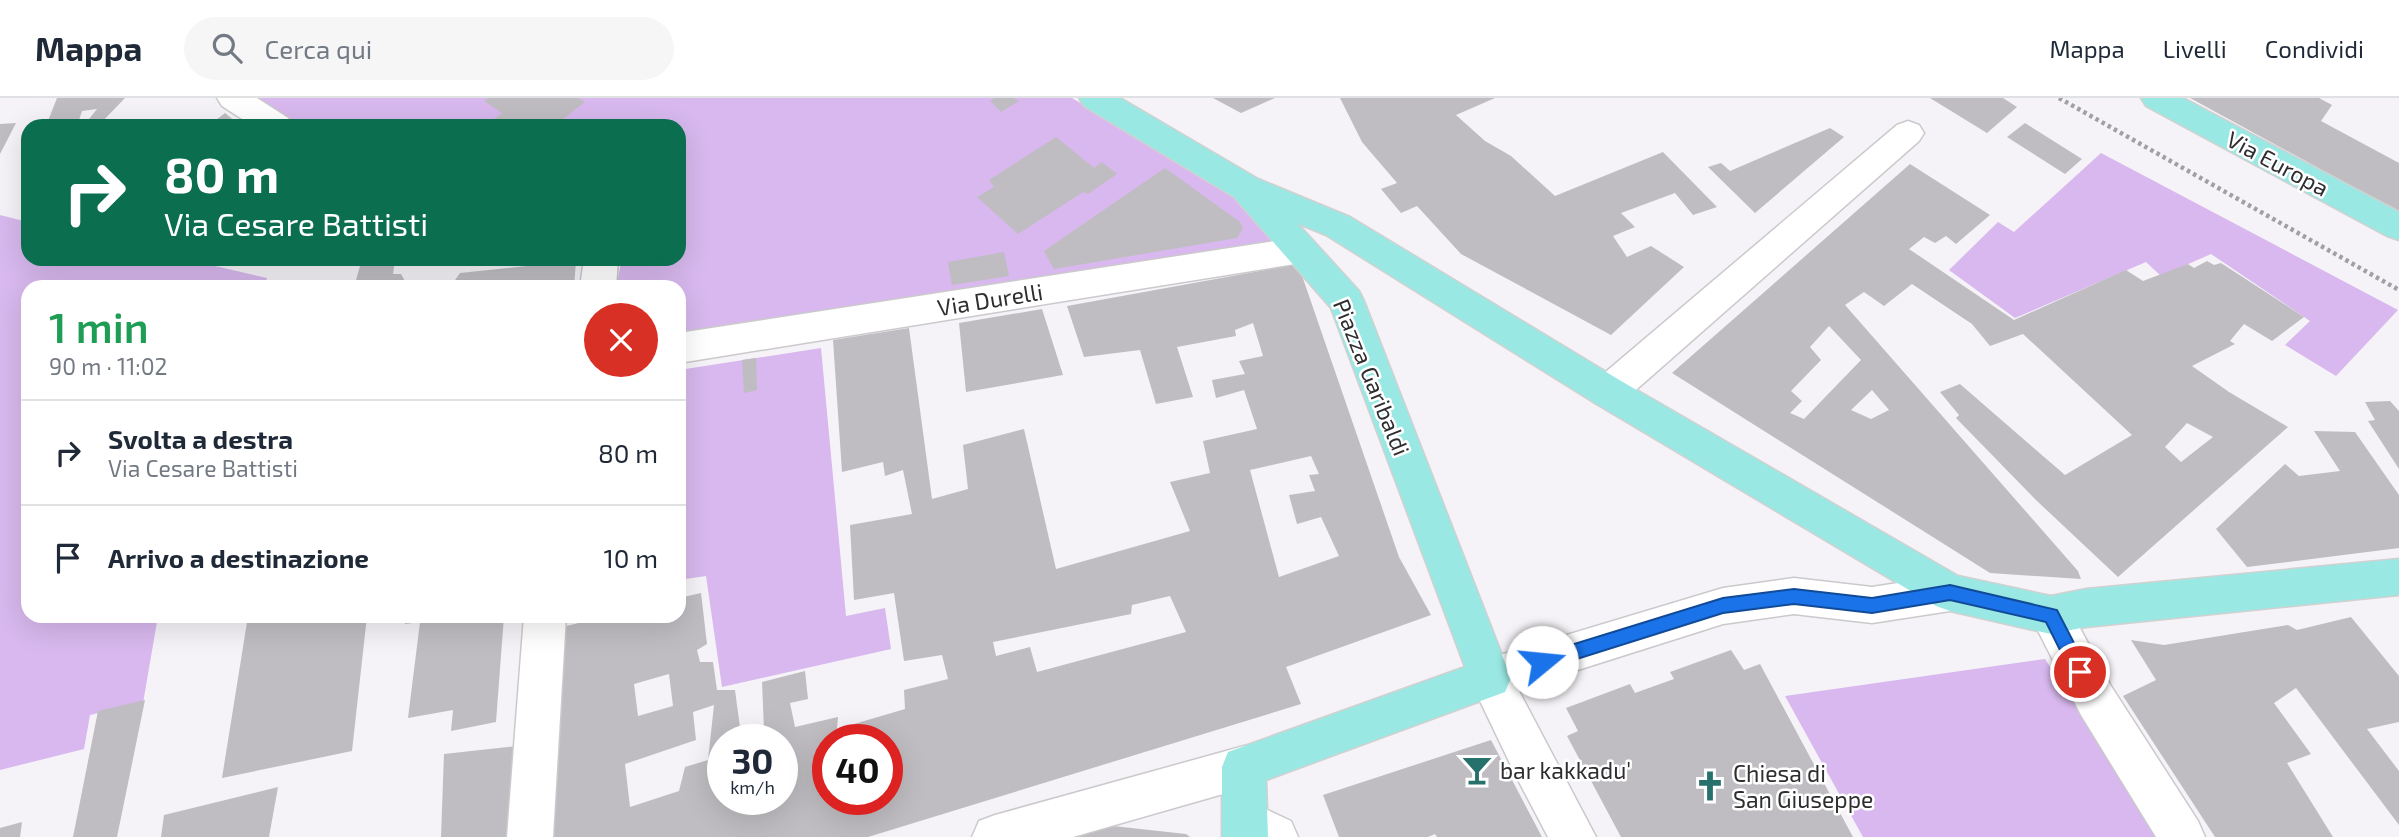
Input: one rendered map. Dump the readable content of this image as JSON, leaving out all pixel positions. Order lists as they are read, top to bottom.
{
  "streets": {
    "main road": ["Via Europa", "Piazza Garibaldi"],
    "street": ["Via Durelli"]
  },
  "crossings": [
    ["Via Durelli", "Piazza Garibaldi"]
  ],
  "places": {
    "bar": ["bar kakkadu'"],
    "church": ["Chiesa di San Giuseppe"]
  },
  "page": {
    "header": "Mappa",
    "search": "Cerca qui",
    "nav": ["Mappa", "Livelli", "Condividi"],
    "turn": ["80 m", "Via Cesare Battisti"],
    "heading": ["1 min", "90 m · 11:02"],
    "list": [
      {
        "name": "Svolta a destra",
        "note": "Via Cesare Battisti",
        "value": "80 m"
      },
      {
        "name": "Arrivo a destinazione",
        "value": "10 m"
      }
    ],
    "speed": "30 km/h",
    "limit": "40"
  }
}
